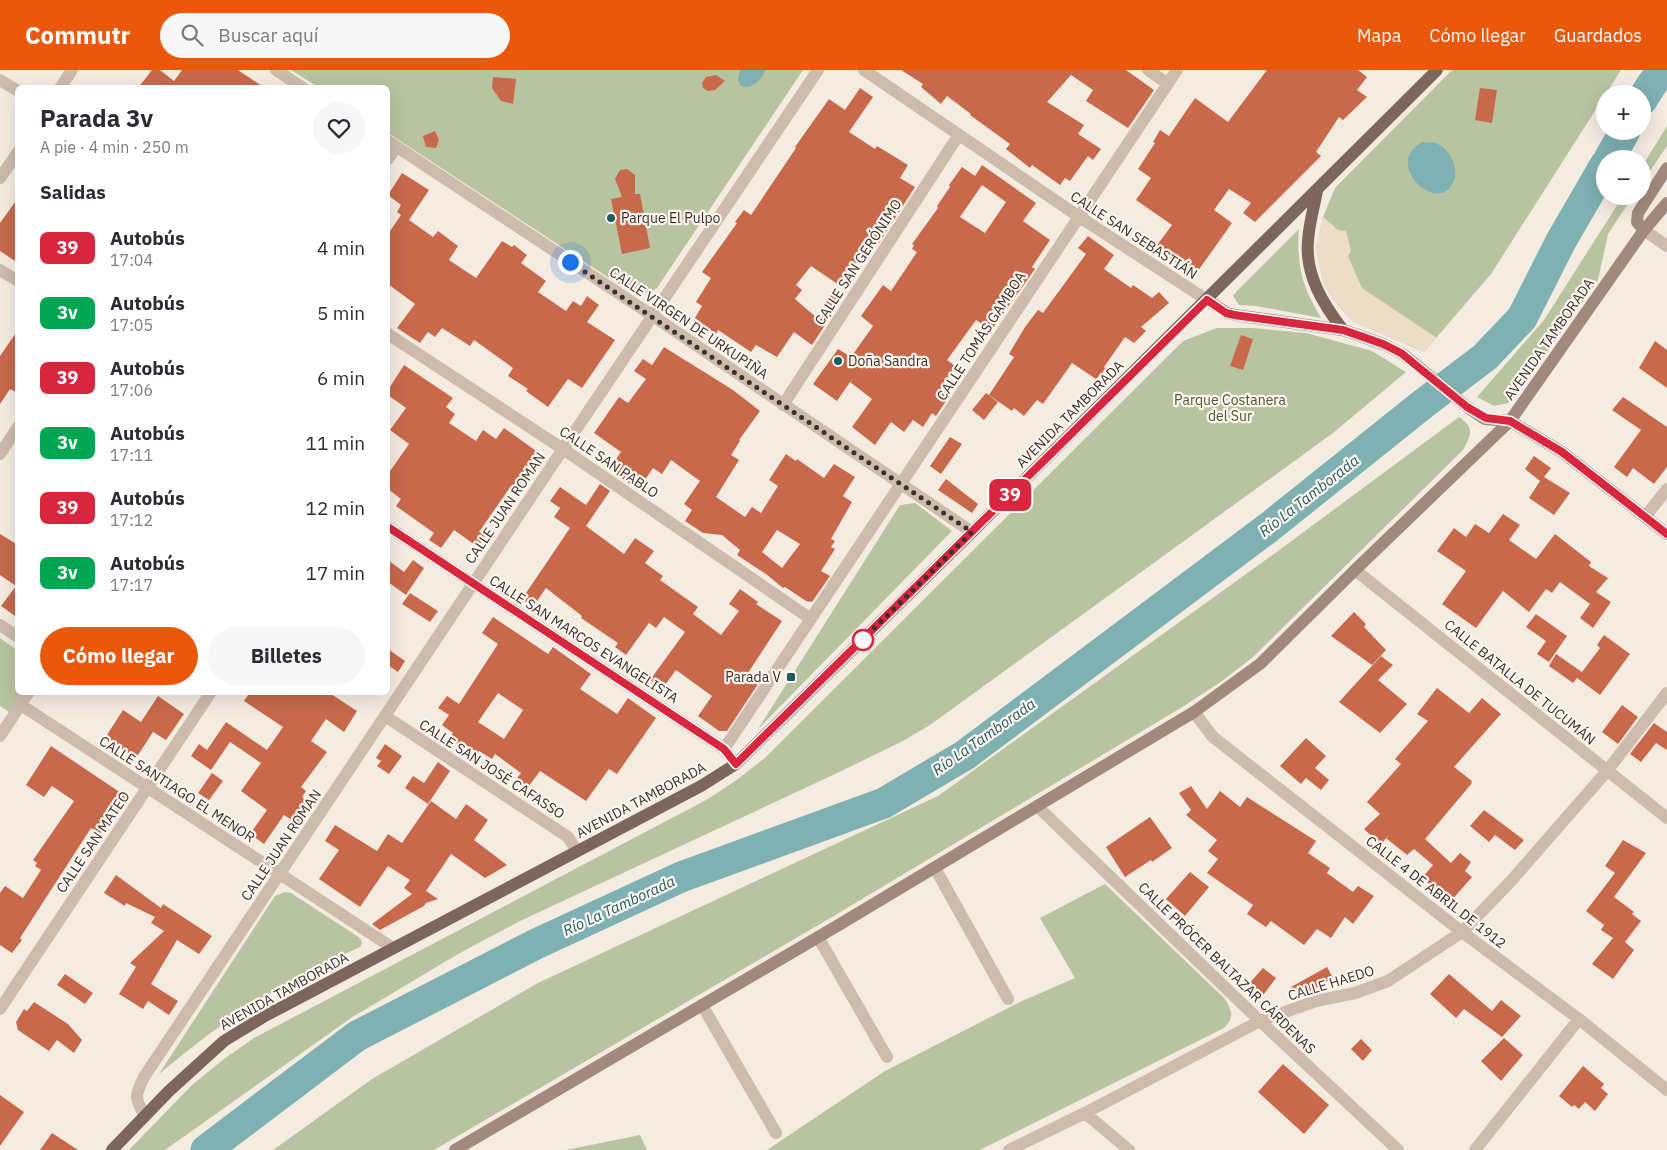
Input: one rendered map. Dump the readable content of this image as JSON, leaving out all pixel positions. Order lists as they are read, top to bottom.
{
  "streets": {
    "main road": ["CALLE SAN SEBASTIÁN", "AVENIDA TAMBORADA"],
    "street": [
      "CALLE SAN GERÓNIMO",
      "CALLE VIRGEN DE URKUPIÑA",
      "CALLE TOMÁS GAMBOA",
      "CALLE SAN PABLO",
      "CALLE JUAN ROMAN",
      "CALLE SAN MARCOS EVANGELISTA",
      "CALLE BATALLA DE TUCUMÁN",
      "CALLE SAN JOSÉ CAFASSO",
      "CALLE SANTIAGO EL MENOR",
      "CALLE SAN MATEO",
      "CALLE 4 DE ABRIL DE 1912",
      "CALLE PRÓCER BALTAZAR CÁRDENAS",
      "CALLE HAEDO"
    ]
  },
  "crossings": [
    ["CALLE SAN SEBASTIÁN", "CALLE SAN GERÓNIMO"],
    ["CALLE SAN SEBASTIÁN", "CALLE TOMÁS GAMBOA"],
    ["CALLE SAN SEBASTIÁN", "AVENIDA TAMBORADA"],
    ["CALLE SAN GERÓNIMO", "CALLE VIRGEN DE URKUPIÑA"],
    ["CALLE VIRGEN DE URKUPIÑA", "CALLE TOMÁS GAMBOA"],
    ["CALLE VIRGEN DE URKUPIÑA", "AVENIDA TAMBORADA"],
    ["CALLE VIRGEN DE URKUPIÑA", "CALLE JUAN ROMAN"],
    ["CALLE TOMÁS GAMBOA", "CALLE SAN PABLO"],
    ["CALLE TOMÁS GAMBOA", "CALLE SAN MARCOS EVANGELISTA"],
    ["AVENIDA TAMBORADA", "CALLE JUAN ROMAN"],
    ["AVENIDA TAMBORADA", "CALLE SAN MARCOS EVANGELISTA"],
    ["AVENIDA TAMBORADA", "CALLE BATALLA DE TUCUMÁN"],
    ["AVENIDA TAMBORADA", "CALLE SAN JOSÉ CAFASSO"],
    ["AVENIDA TAMBORADA", "CALLE SANTIAGO EL MENOR"],
    ["AVENIDA TAMBORADA", "CALLE 4 DE ABRIL DE 1912"],
    ["AVENIDA TAMBORADA", "CALLE PRÓCER BALTAZAR CÁRDENAS"],
    ["CALLE SAN PABLO", "CALLE JUAN ROMAN"],
    ["CALLE JUAN ROMAN", "CALLE SAN MARCOS EVANGELISTA"],
    ["CALLE JUAN ROMAN", "CALLE SAN JOSÉ CAFASSO"],
    ["CALLE JUAN ROMAN", "CALLE SANTIAGO EL MENOR"],
    ["CALLE BATALLA DE TUCUMÁN", "CALLE HAEDO"],
    ["CALLE SANTIAGO EL MENOR", "CALLE SAN MATEO"],
    ["CALLE 4 DE ABRIL DE 1912", "CALLE HAEDO"],
    ["CALLE PRÓCER BALTAZAR CÁRDENAS", "CALLE HAEDO"]
  ],
  "water": ["Río La Tamborada"],
  "parks": ["Parque Costanera del Sur"],
  "places": {
    "other": ["Parque El Pulpo", "Doña Sandra"],
    "transit": ["Parada V"]
  },
  "lines": ["bus line 39"],
  "page": {
    "header": "Commutr",
    "search": "Buscar aquí",
    "nav": ["Mapa", "Cómo llegar", "Guardados"],
    "on_map": "39",
    "map_buttons": ["+", "−"],
    "heading": [
      ["Parada 3v", "A pie · 4 min · 250 m"],
      "Salidas"
    ],
    "list": [
      {
        "mark": "39",
        "name": "Autobús",
        "note": "17:04",
        "value": "4 min"
      },
      {
        "mark": "3v",
        "name": "Autobús",
        "note": "17:05",
        "value": "5 min"
      },
      {
        "mark": "39",
        "name": "Autobús",
        "note": "17:06",
        "value": "6 min"
      },
      {
        "mark": "3v",
        "name": "Autobús",
        "note": "17:11",
        "value": "11 min"
      },
      {
        "mark": "39",
        "name": "Autobús",
        "note": "17:12",
        "value": "12 min"
      },
      {
        "mark": "3v",
        "name": "Autobús",
        "note": "17:17",
        "value": "17 min"
      }
    ],
    "buttons": ["Cómo llegar", "Billetes"]
  }
}
